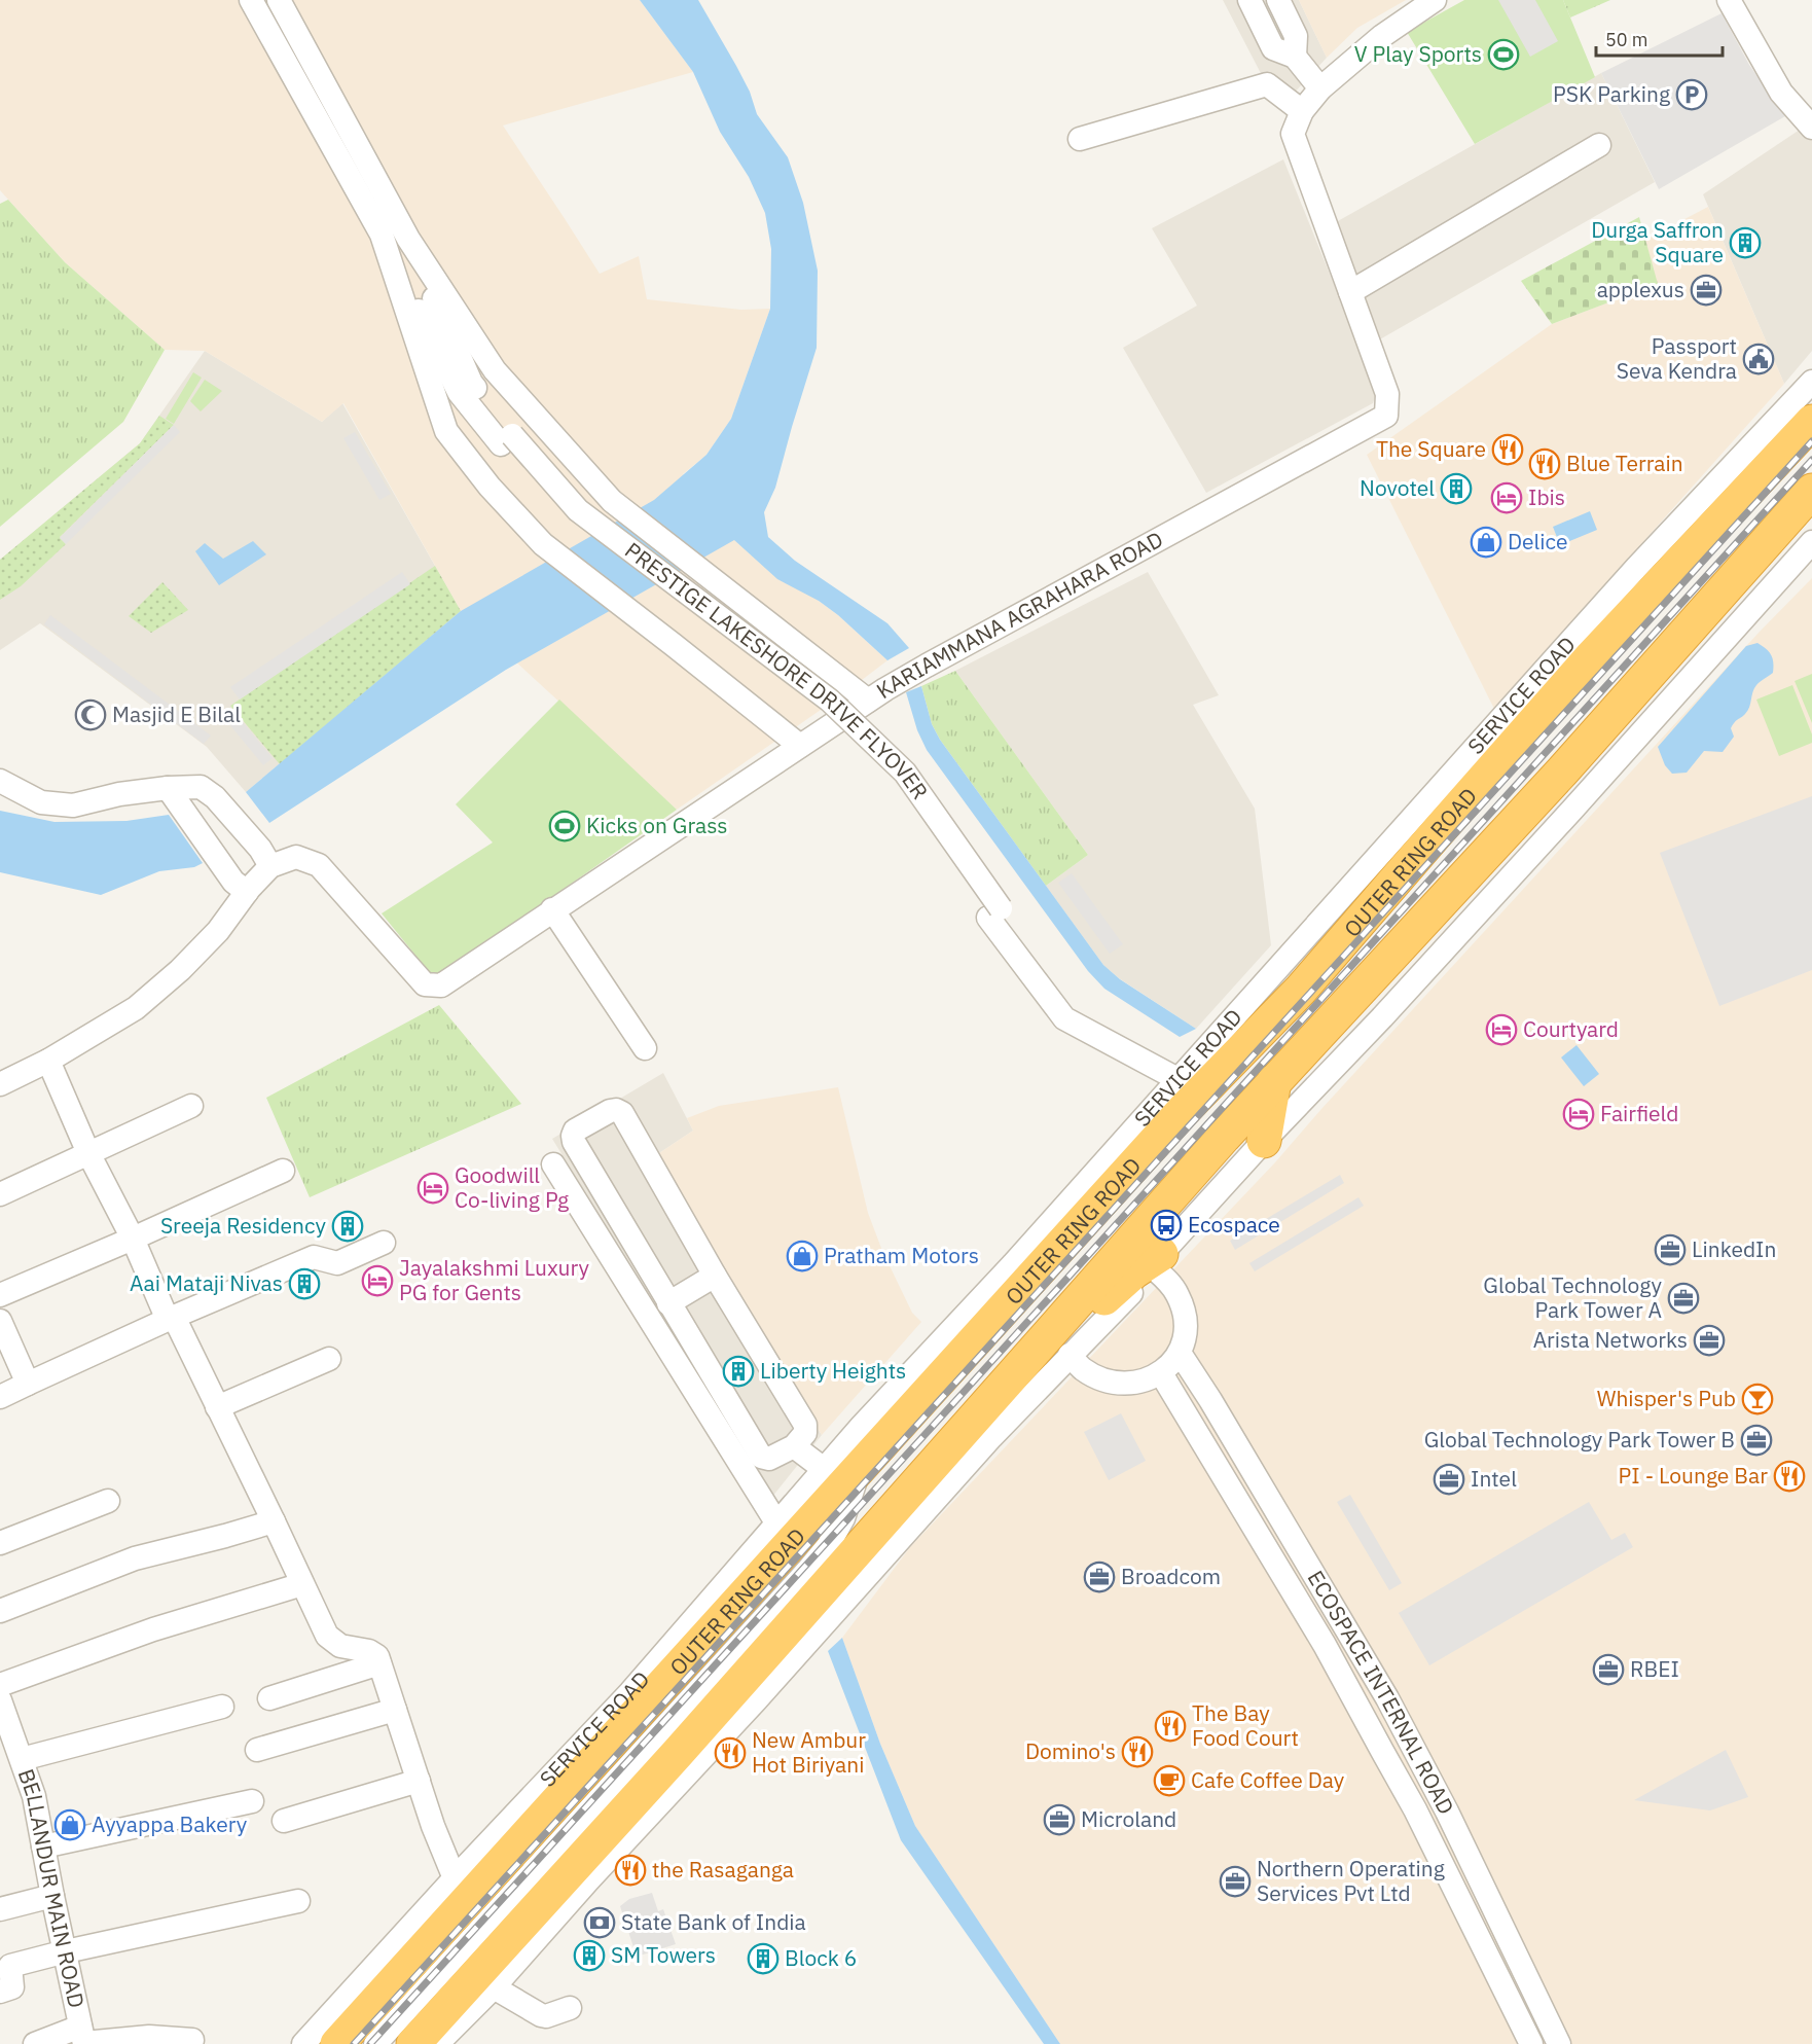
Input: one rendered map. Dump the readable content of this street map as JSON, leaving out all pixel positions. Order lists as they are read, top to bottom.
{
  "streets": {
    "highway": ["OUTER RING ROAD"],
    "street": [
      "KARIAMMANA AGRAHARA ROAD",
      "PRESTIGE LAKESHORE DRIVE FLYOVER",
      "SERVICE ROAD",
      "ECOSPACE INTERNAL ROAD",
      "BELLANDUR MAIN ROAD"
    ]
  },
  "crossings": [
    ["PRESTIGE LAKESHORE DRIVE FLYOVER", "SERVICE ROAD"],
    ["SERVICE ROAD", "OUTER RING ROAD"]
  ],
  "places": {
    "sports": ["V Play Sports", "Kicks on Grass"],
    "parking": ["PSK Parking"],
    "building": [
      "Durga Saffron Square",
      "Novotel",
      "Sreeja Residency",
      "Aai Mataji Nivas",
      "Liberty Heights",
      "SM Towers",
      "Block 6"
    ],
    "office": [
      "applexus",
      "LinkedIn",
      "Global Technology Park Tower A",
      "Arista Networks",
      "Global Technology Park Tower B",
      "Intel",
      "Broadcom",
      "RBEI",
      "Microland",
      "Northern Operating Services Pvt Ltd"
    ],
    "public building": ["Passport Seva Kendra"],
    "restaurant": [
      "The Square",
      "Blue Terrain",
      "PI - Lounge Bar",
      "The Bay Food Court",
      "Domino's",
      "New Ambur Hot Biriyani",
      "the Rasaganga"
    ],
    "hotel": [
      "Ibis",
      "Courtyard",
      "Fairfield",
      "Goodwill Co-living Pg",
      "Jayalakshmi Luxury PG for Gents"
    ],
    "shop": ["Delice", "Pratham Motors", "Ayyappa Bakery"],
    "mosque": ["Masjid E Bilal"],
    "bus stop": ["Ecospace"],
    "bar": ["Whisper's Pub"],
    "cafe": ["Cafe Coffee Day"],
    "bank": ["State Bank of India"]
  },
  "scale_bar": "50 m"
}
